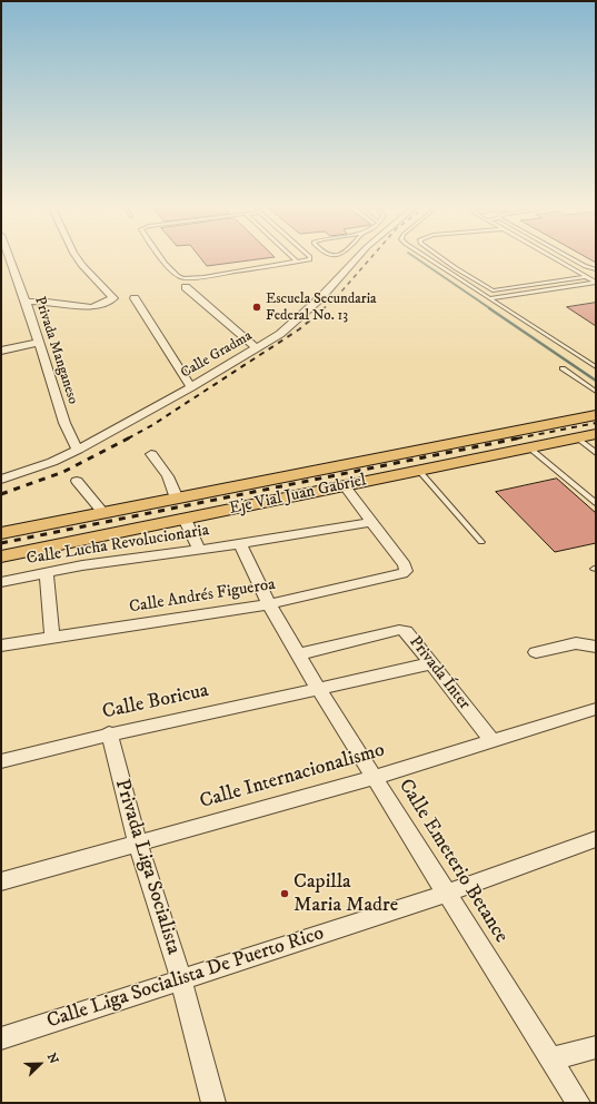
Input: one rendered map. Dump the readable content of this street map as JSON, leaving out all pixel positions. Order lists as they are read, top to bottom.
{
  "streets": {
    "main road": ["Eje Vial Juan Gabriel"],
    "street": [
      "Privada Manganeso",
      "Calle Gradma",
      "Calle Lucha Revolucionaria",
      "Calle Andrés Figueroa",
      "Privada Ínter",
      "Calle Boricua",
      "Calle Internacionalismo",
      "Calle Emeterio Betance",
      "Privada Liga Socialista",
      "Calle Liga Socialista De Puerto Rico"
    ]
  },
  "crossings": [
    ["Privada Manganeso", "Calle Gradma"],
    ["Calle Lucha Revolucionaria", "Calle Andrés Figueroa"],
    ["Calle Lucha Revolucionaria", "Calle Emeterio Betance"],
    ["Calle Andrés Figueroa", "Calle Emeterio Betance"],
    ["Privada Ínter", "Calle Boricua"],
    ["Privada Ínter", "Calle Internacionalismo"],
    ["Privada Ínter", "Calle Emeterio Betance"],
    ["Calle Boricua", "Calle Emeterio Betance"],
    ["Calle Boricua", "Privada Liga Socialista"],
    ["Calle Internacionalismo", "Calle Emeterio Betance"],
    ["Calle Internacionalismo", "Privada Liga Socialista"],
    ["Calle Emeterio Betance", "Calle Liga Socialista De Puerto Rico"],
    ["Privada Liga Socialista", "Calle Liga Socialista De Puerto Rico"]
  ],
  "places": ["Escuela Secundaria Federal No. 13", "Capilla Maria Madre"],
  "north": "top right"
}
